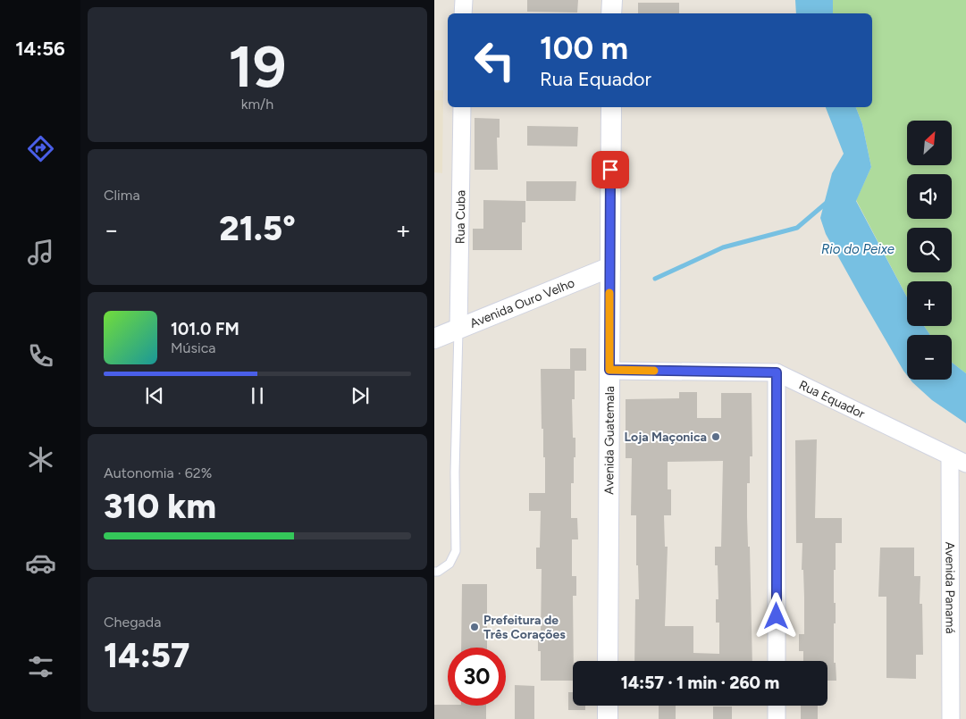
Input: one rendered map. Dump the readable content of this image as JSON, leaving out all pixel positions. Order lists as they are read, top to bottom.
{
  "streets": {
    "street": [
      "Rua Cuba",
      "Avenida Ouro Velho",
      "Rua Equador",
      "Avenida Guatemala",
      "Avenida Panamá"
    ]
  },
  "crossings": [
    ["Rua Cuba", "Avenida Ouro Velho"],
    ["Avenida Ouro Velho", "Avenida Guatemala"],
    ["Rua Equador", "Avenida Guatemala"],
    ["Rua Equador", "Avenida Panamá"]
  ],
  "water": ["Rio do Peixe"],
  "places": ["Loja Maçonica", "Prefeitura de Três Corações"],
  "north": "top right",
  "page": {
    "tabs": "14:56",
    "tile": [
      ["19", "km/h"],
      "Clima",
      ["Autonomia · 62%", "310 km"],
      ["Chegada", "14:57"]
    ],
    "turn": ["100 m", "Rua Equador"],
    "map_buttons": ["+", "−"],
    "heat": ["−", "21.5°", "+"],
    "song": ["101.0 FM", "Música"],
    "limit": "30",
    "trip": "14:57 · 1 min · 260 m"
  }
}
